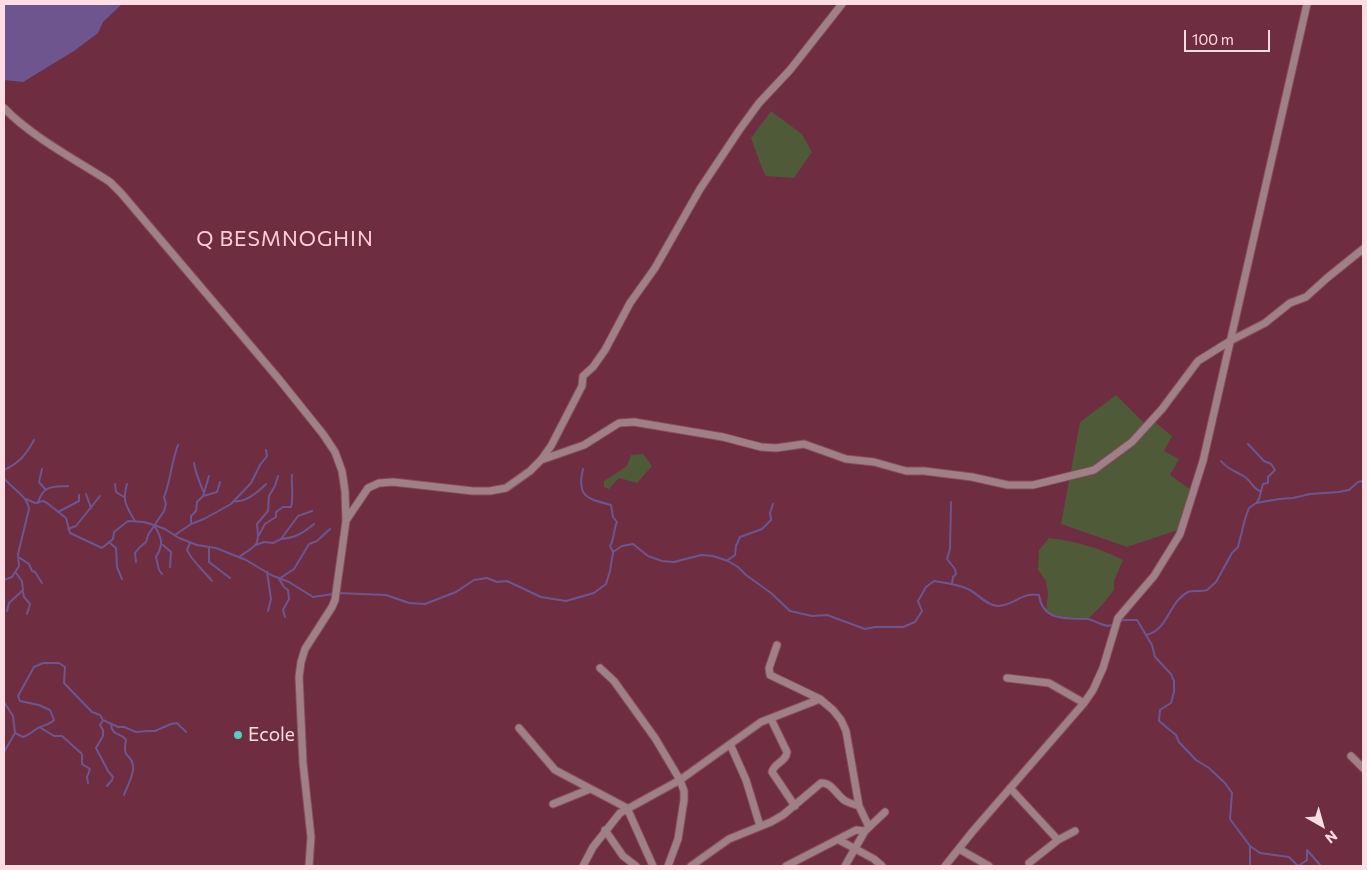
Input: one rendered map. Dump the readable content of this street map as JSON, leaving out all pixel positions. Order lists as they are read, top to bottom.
{
  "districts": ["Q BESMNOGHIN"],
  "places": ["Ecole"],
  "scale_bar": "100 m",
  "north": "bottom right"
}
